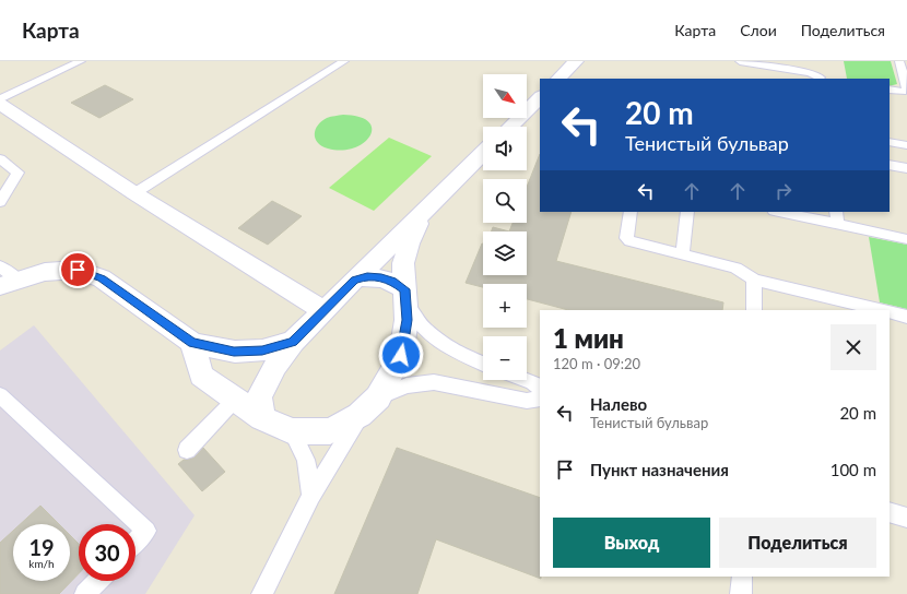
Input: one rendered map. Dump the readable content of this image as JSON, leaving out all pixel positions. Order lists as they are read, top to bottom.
{
  "north": "bottom right",
  "page": {
    "header": "Карта",
    "nav": ["Карта", "Слои", "Поделиться"],
    "map_buttons": ["+", "−"],
    "turn": ["20 m", "Тенистый бульвар"],
    "heading": ["1 мин", "120 m · 09:20"],
    "list": [
      {
        "name": "Налево",
        "note": "Тенистый бульвар",
        "value": "20 m"
      },
      {
        "name": "Пункт назначения",
        "value": "100 m"
      }
    ],
    "buttons": ["Выход", "Поделиться"],
    "speed": "19 km/h",
    "limit": "30"
  }
}
